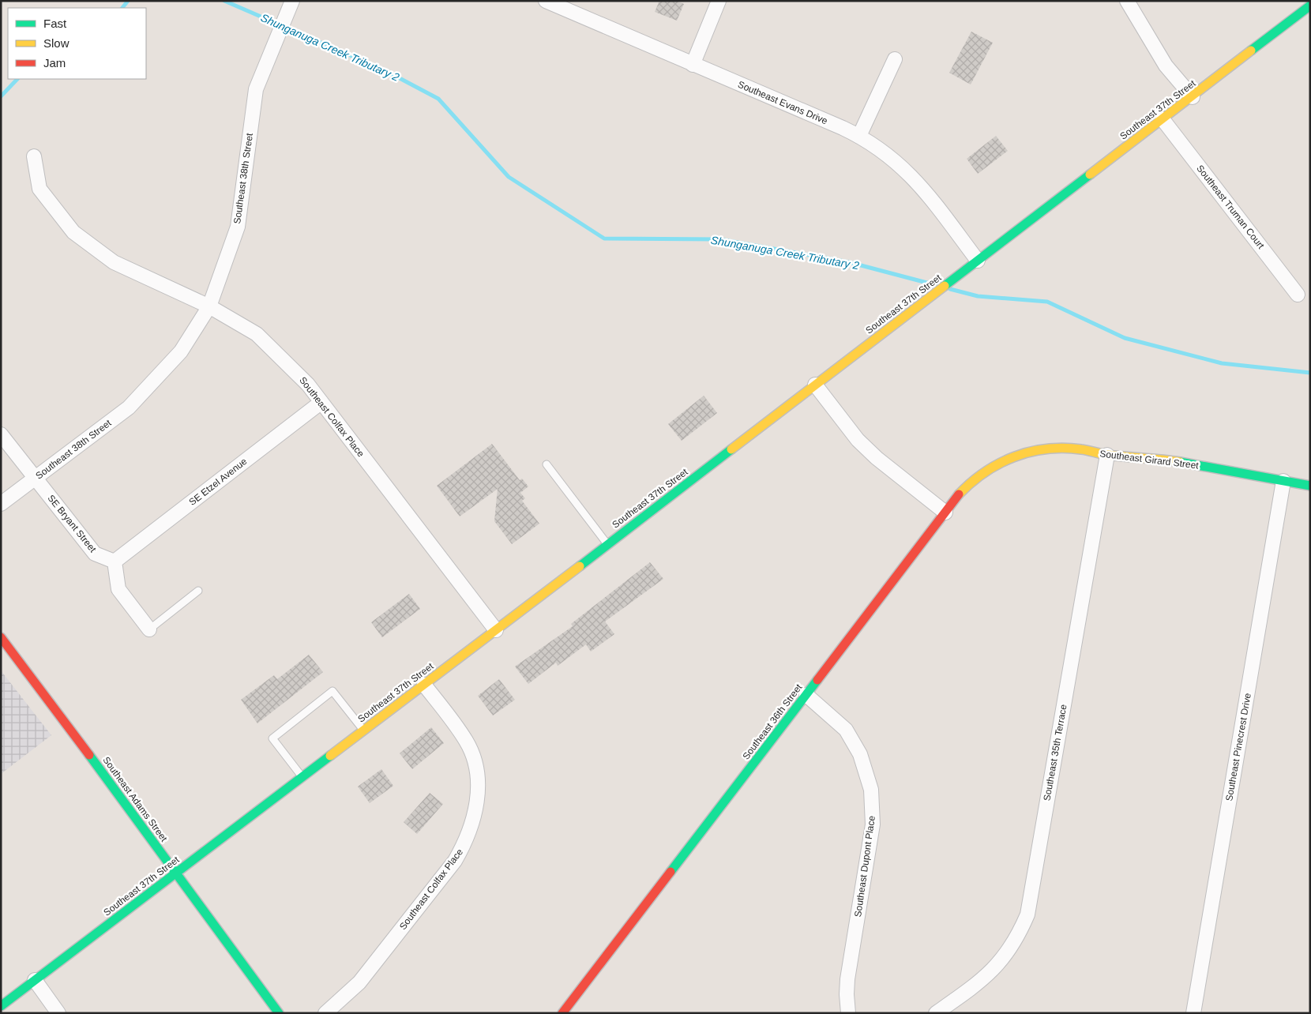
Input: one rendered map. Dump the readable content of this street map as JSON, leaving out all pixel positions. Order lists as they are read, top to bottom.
{
  "streets": {
    "main road": [
      "Southeast 37th Street",
      "Southeast Girard Street",
      "Southeast 36th Street",
      "Southeast Adams Street"
    ],
    "street": [
      "Southeast Evans Drive",
      "Southeast 38th Street",
      "Southeast Truman Court",
      "Southeast Colfax Place",
      "SE Etzel Avenue",
      "SE Bryant Street",
      "Southeast Pinecrest Drive",
      "Southeast 35th Terrace",
      "Southeast Dupont Place"
    ]
  },
  "crossings": [
    ["Southeast Evans Drive", "Southeast 37th Street"],
    ["Southeast 37th Street", "Southeast Truman Court"],
    ["Southeast 37th Street", "Southeast Colfax Place"],
    ["Southeast 37th Street", "Southeast Adams Street"],
    ["Southeast 38th Street", "Southeast Colfax Place"],
    ["Southeast 38th Street", "SE Bryant Street"],
    ["Southeast Colfax Place", "SE Etzel Avenue"],
    ["Southeast Girard Street", "Southeast 36th Street"],
    ["Southeast Girard Street", "Southeast Pinecrest Drive"],
    ["Southeast Girard Street", "Southeast 35th Terrace"],
    ["SE Etzel Avenue", "SE Bryant Street"],
    ["Southeast 36th Street", "Southeast Dupont Place"]
  ],
  "water": ["Shunganuga Creek Tributary 2"],
  "legend": ["Fast", "Slow", "Jam"]
}
